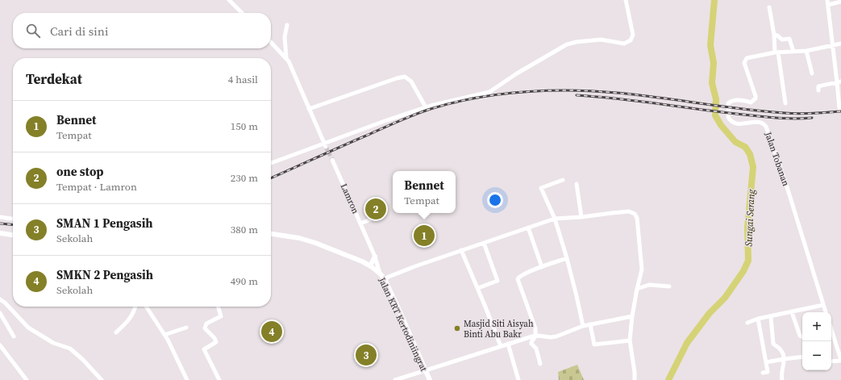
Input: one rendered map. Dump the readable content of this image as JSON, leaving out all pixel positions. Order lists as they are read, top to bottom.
{
  "streets": {
    "main road": ["Jalan KRT Kertodiniingrat"],
    "street": ["Jalan Tobanan", "Lamron"]
  },
  "crossings": [
    ["Lamron", "Jalan KRT Kertodiniingrat"]
  ],
  "water": ["Sungai Serang"],
  "places": ["Masjid Siti Aisyah Binti Abu Bakr"],
  "page": {
    "search": "Cari di sini",
    "heading": ["Terdekat", "4 hasil"],
    "list": [
      {
        "mark": "1",
        "name": "Bennet",
        "note": "Tempat",
        "value": "150 m"
      },
      {
        "mark": "2",
        "name": "one stop",
        "note": "Tempat · Lamron",
        "value": "230 m"
      },
      {
        "mark": "3",
        "name": "SMAN 1 Pengasih",
        "note": "Sekolah",
        "value": "380 m"
      },
      {
        "mark": "4",
        "name": "SMKN 2 Pengasih",
        "note": "Sekolah",
        "value": "490 m"
      }
    ],
    "popup": ["Bennet", "Tempat"],
    "pins": [
      "2",
      "1",
      "4",
      "3"
    ],
    "map_buttons": ["+", "−"]
  }
}
